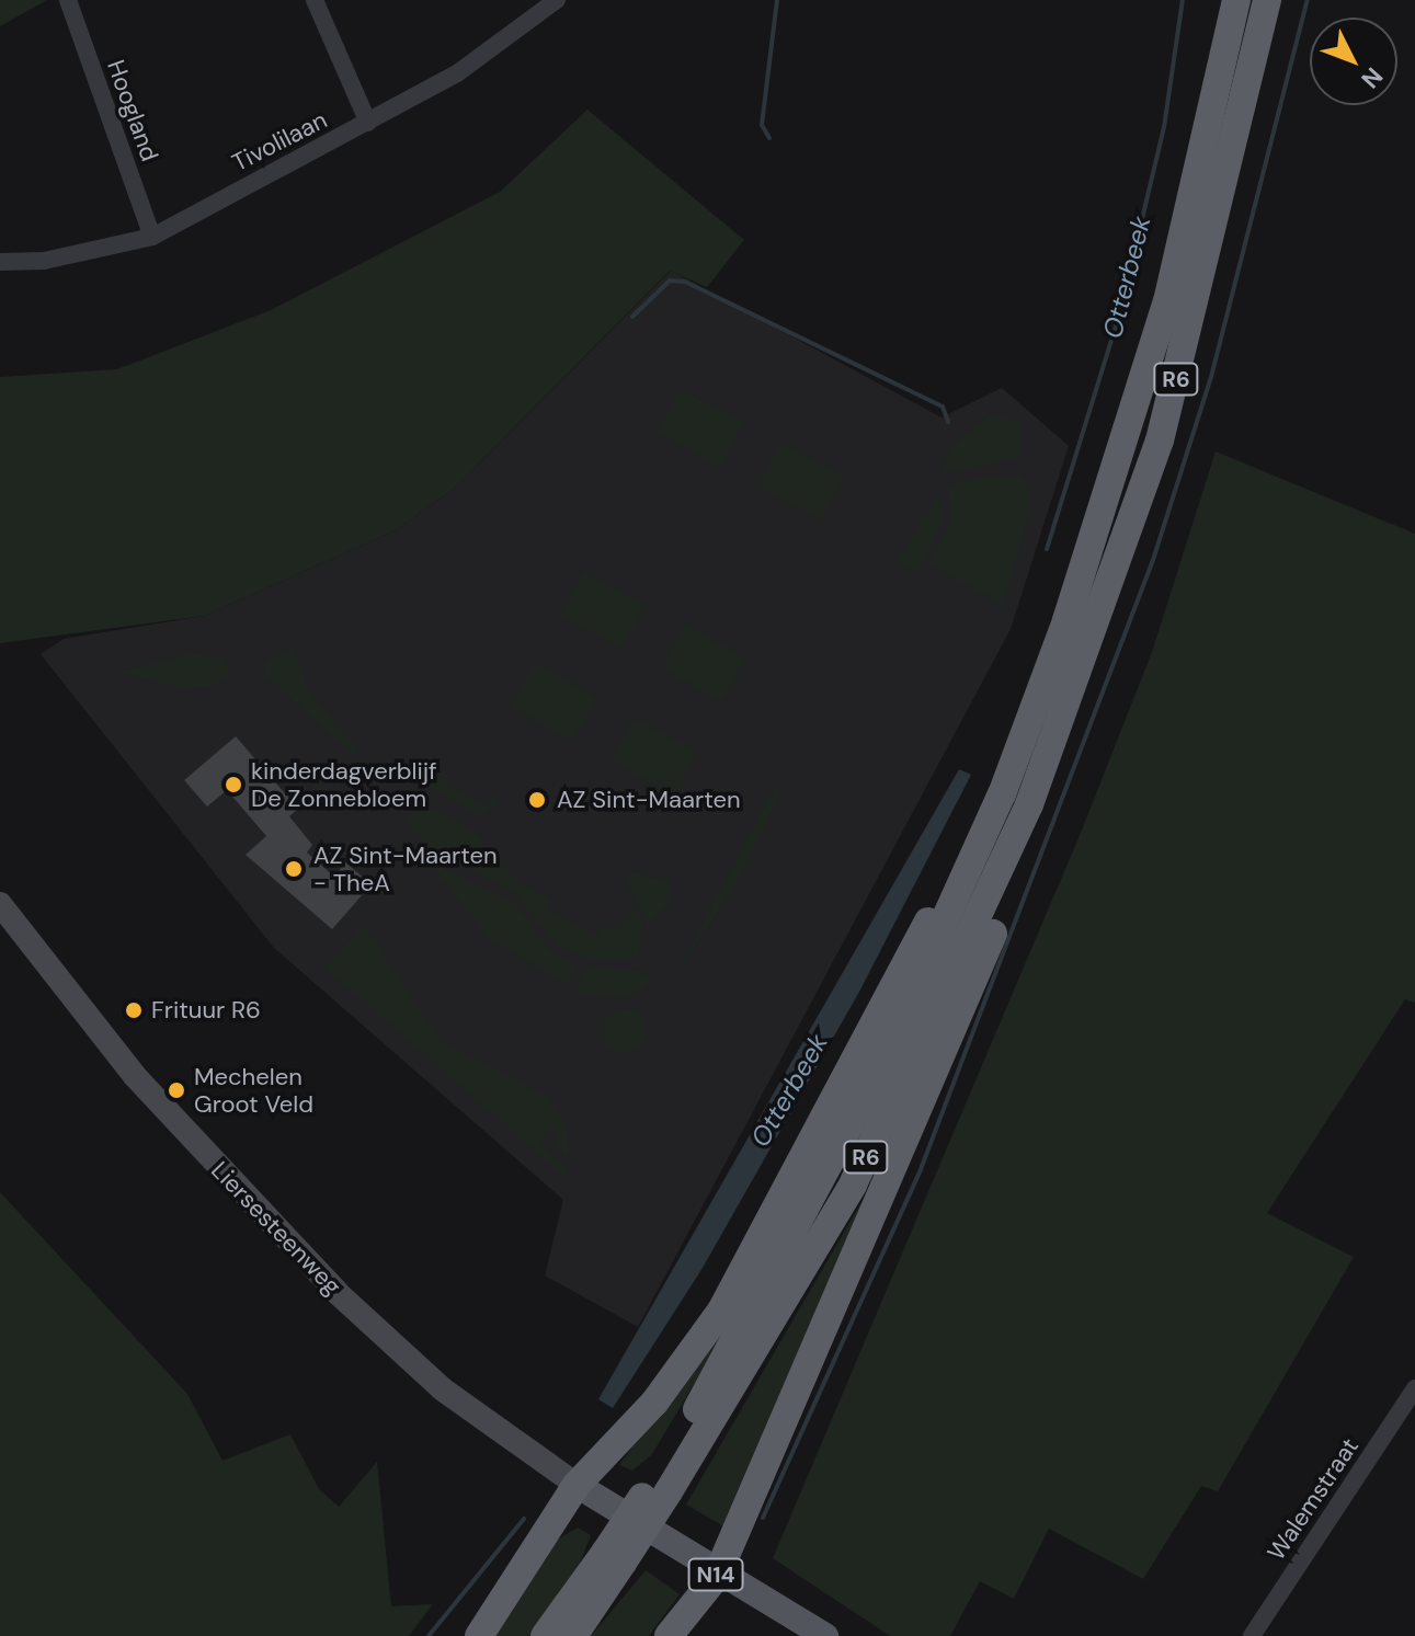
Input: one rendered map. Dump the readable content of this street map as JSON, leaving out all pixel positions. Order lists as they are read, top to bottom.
{
  "streets": {
    "highway": ["R6"],
    "main road": ["Liersesteenweg", "N14"],
    "street": ["Hoogland", "Tivolilaan", "Walemstraat"]
  },
  "crossings": [
    ["Hoogland", "Tivolilaan"],
    ["Liersesteenweg", "N14"]
  ],
  "water": ["Otterbeek"],
  "places": [
    "kinderdagverblijf De Zonnebloem",
    "AZ Sint-Maarten",
    "AZ Sint-Maarten - TheA",
    "Frituur R6",
    "Mechelen Groot Veld"
  ],
  "north": "bottom right"
}
